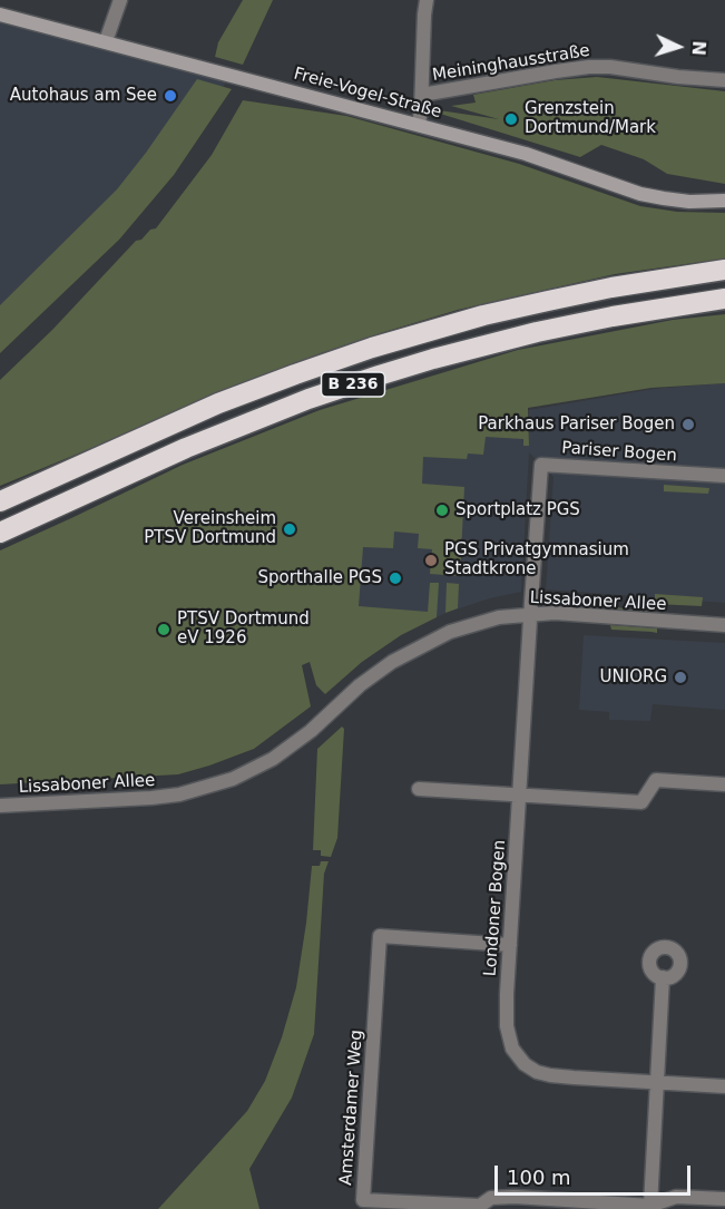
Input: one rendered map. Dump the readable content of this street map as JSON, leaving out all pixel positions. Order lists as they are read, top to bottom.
{
  "streets": {
    "highway": ["B 236"],
    "street": [
      "Meininghausstraße",
      "Freie-Vogel-Straße",
      "Pariser Bogen",
      "Lissaboner Allee",
      "Londoner Bogen",
      "Amsterdamer Weg"
    ]
  },
  "crossings": [
    ["Pariser Bogen", "Lissaboner Allee"],
    ["Pariser Bogen", "Londoner Bogen"],
    ["Lissaboner Allee", "Londoner Bogen"],
    ["Londoner Bogen", "Amsterdamer Weg"]
  ],
  "places": [
    "Autohaus am See",
    "Grenzstein Dortmund/Mark",
    "Parkhaus Pariser Bogen",
    "Sportplatz PGS",
    "Vereinsheim PTSV Dortmund",
    "PGS Privatgymnasium Stadtkrone",
    "Sporthalle PGS",
    "PTSV Dortmund eV 1926",
    "UNIORG"
  ],
  "scale_bar": "100 m",
  "north": "right"
}
